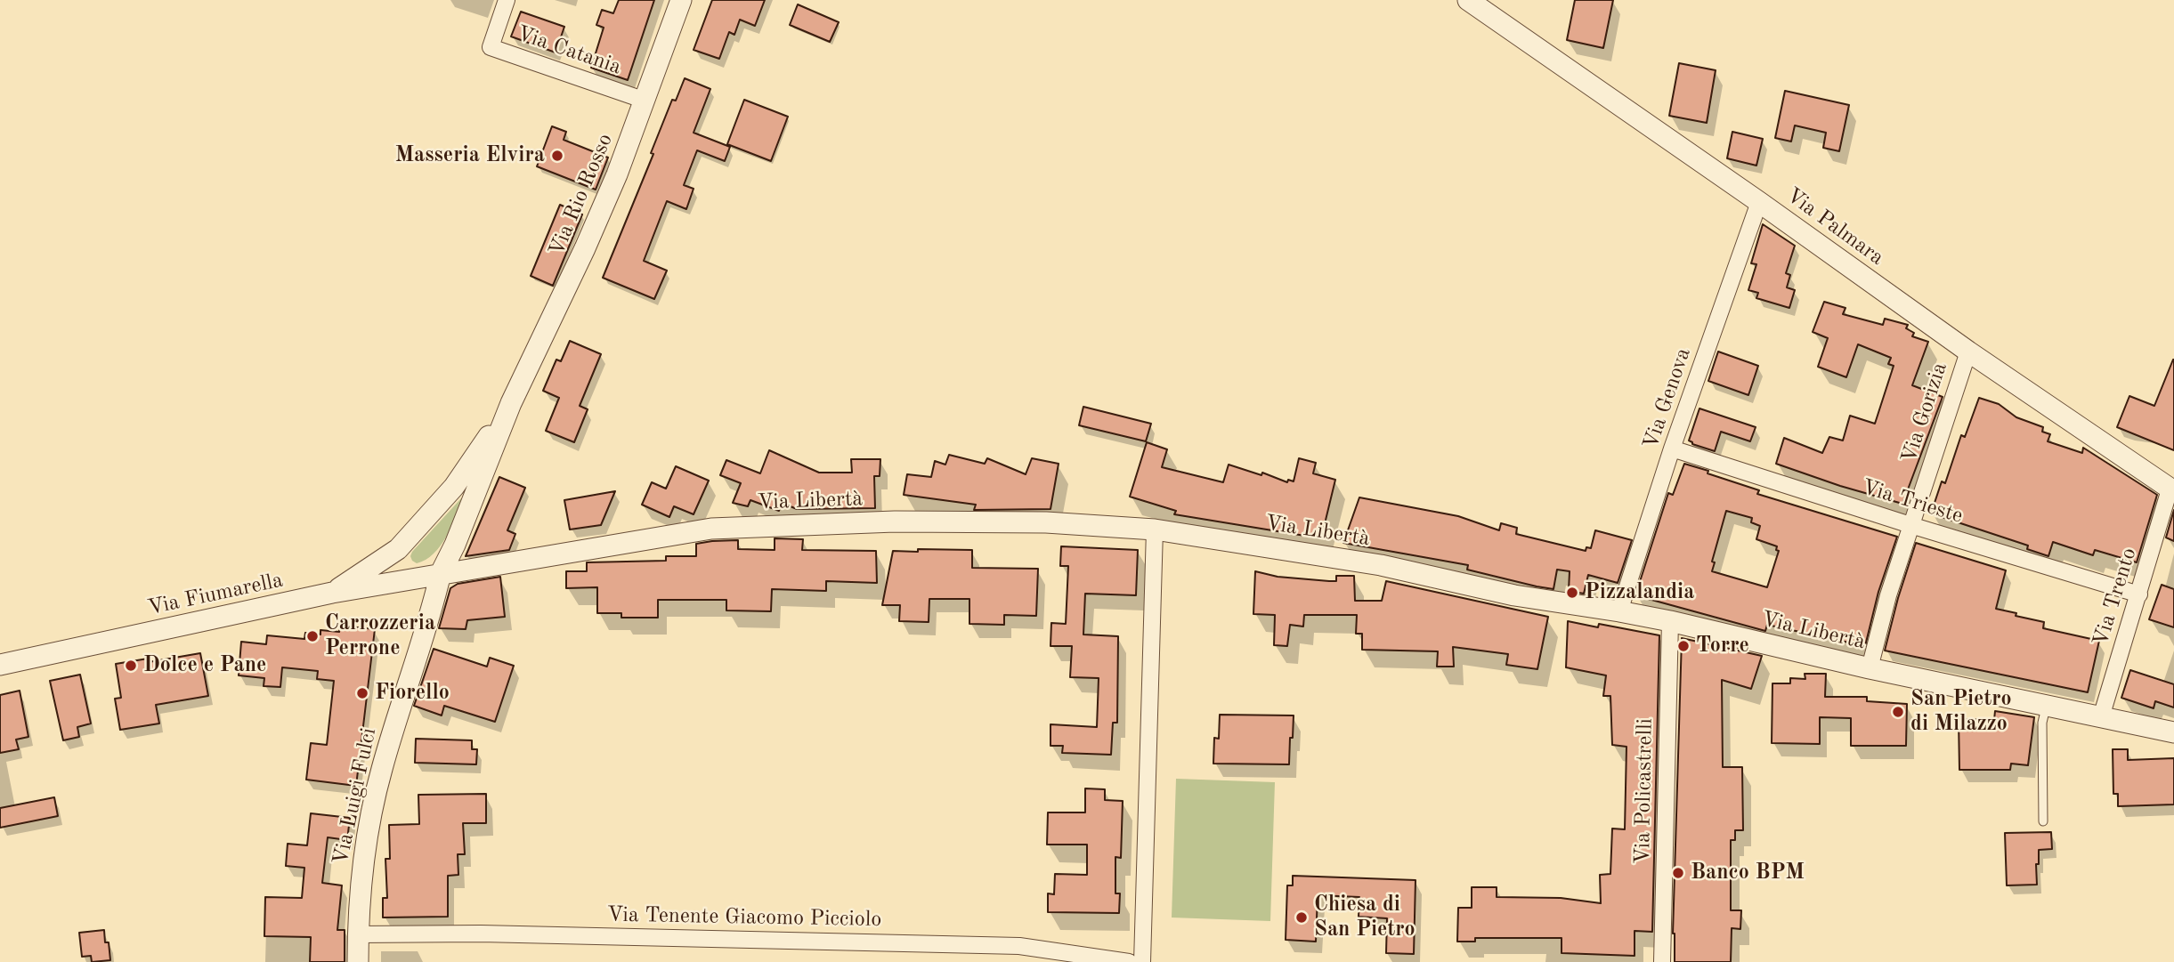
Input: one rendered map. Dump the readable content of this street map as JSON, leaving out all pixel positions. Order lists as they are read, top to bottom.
{
  "streets": {
    "street": [
      "Via Catania",
      "Via Rio Rosso",
      "Via Palmara",
      "Via Genova",
      "Via Gorizia",
      "Via Libertà",
      "Via Trieste",
      "Via Fiumarella",
      "Via Trento",
      "Via Policastrelli",
      "Via Luigi Fulci",
      "Via Tenente Giacomo Picciolo"
    ]
  },
  "crossings": [
    ["Via Catania", "Via Rio Rosso"],
    ["Via Rio Rosso", "Via Luigi Fulci"],
    ["Via Palmara", "Via Genova"],
    ["Via Palmara", "Via Gorizia"],
    ["Via Palmara", "Via Trento"],
    ["Via Genova", "Via Libertà"],
    ["Via Genova", "Via Trieste"],
    ["Via Gorizia", "Via Libertà"],
    ["Via Gorizia", "Via Trieste"],
    ["Via Libertà", "Via Fiumarella"],
    ["Via Libertà", "Via Trento"],
    ["Via Libertà", "Via Policastrelli"],
    ["Via Libertà", "Via Luigi Fulci"],
    ["Via Trieste", "Via Trento"],
    ["Via Fiumarella", "Via Luigi Fulci"],
    ["Via Luigi Fulci", "Via Tenente Giacomo Picciolo"]
  ],
  "places": [
    "Masseria Elvira",
    "Pizzalandia",
    "Carrozzeria Perrone",
    "Torre",
    "Dolce e Pane",
    "Fiorello",
    "San Pietro di Milazzo",
    "Banco BPM",
    "Chiesa di San Pietro"
  ]
}
